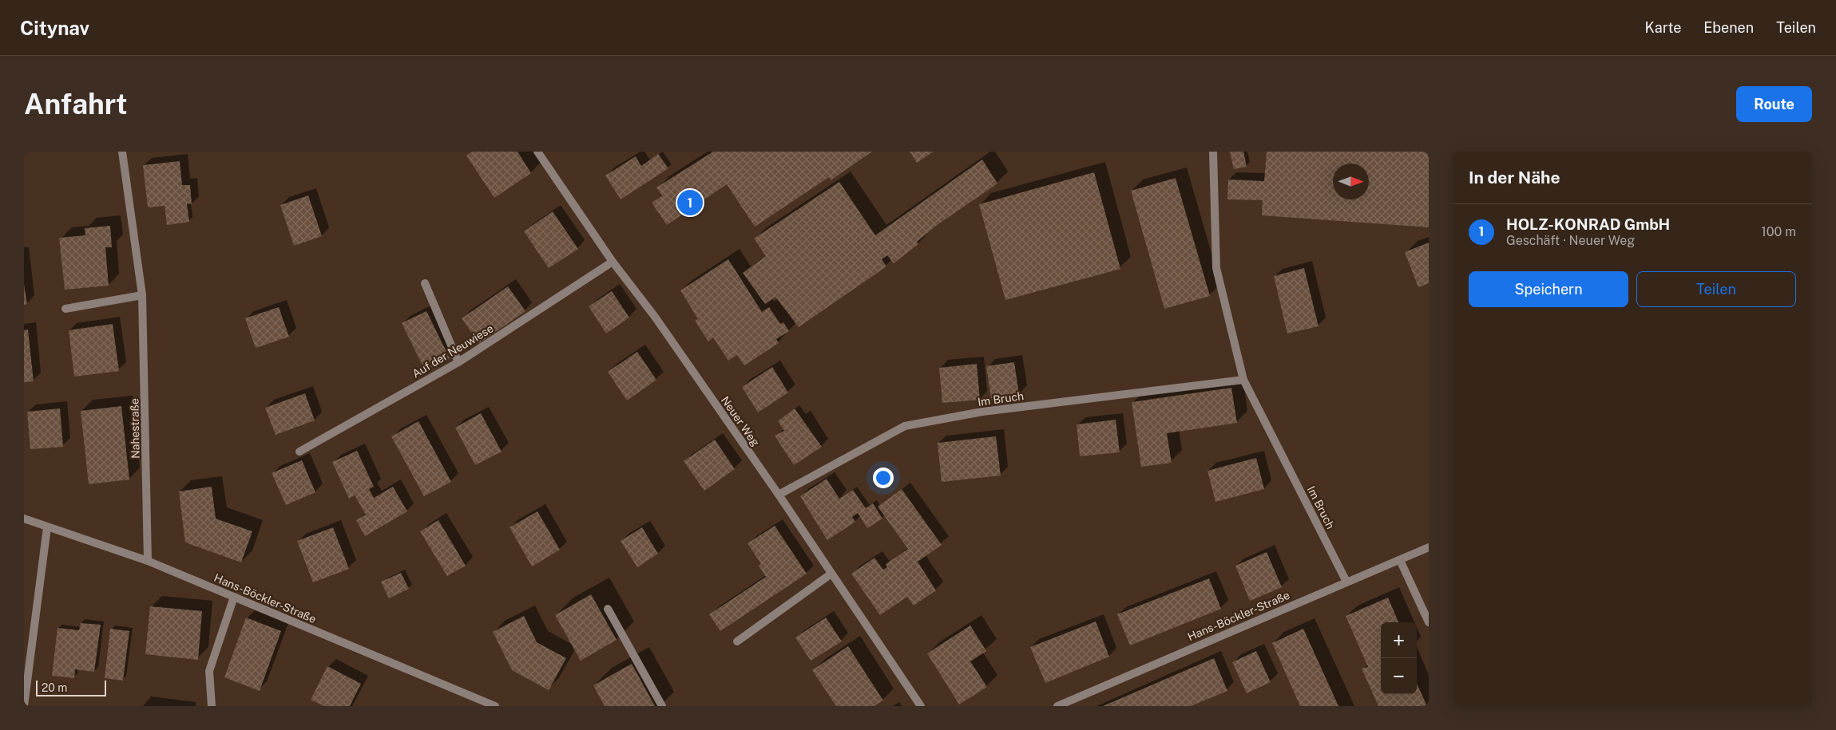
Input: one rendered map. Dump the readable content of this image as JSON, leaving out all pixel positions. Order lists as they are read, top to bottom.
{
  "streets": {
    "street": [
      "Auf der Neuwiese",
      "Im Bruch",
      "Neuer Weg",
      "Nahestraße",
      "Hans-Böckler-Straße"
    ]
  },
  "crossings": [
    ["Auf der Neuwiese", "Neuer Weg"],
    ["Im Bruch", "Neuer Weg"],
    ["Im Bruch", "Hans-Böckler-Straße"],
    ["Nahestraße", "Hans-Böckler-Straße"]
  ],
  "scale_bar": "20 m",
  "north": "right",
  "page": {
    "header": "Citynav",
    "nav": ["Karte", "Ebenen", "Teilen"],
    "buttons": [
      "Route",
      ["Speichern", "Teilen"]
    ],
    "title": "Anfahrt",
    "heading": "In der Nähe",
    "pins": "1",
    "list": [
      {
        "mark": "1",
        "name": "HOLZ-KONRAD GmbH",
        "note": "Geschäft · Neuer Weg",
        "value": "100 m"
      }
    ],
    "map_buttons": ["+", "−"],
    "scale": "20 m"
  }
}
